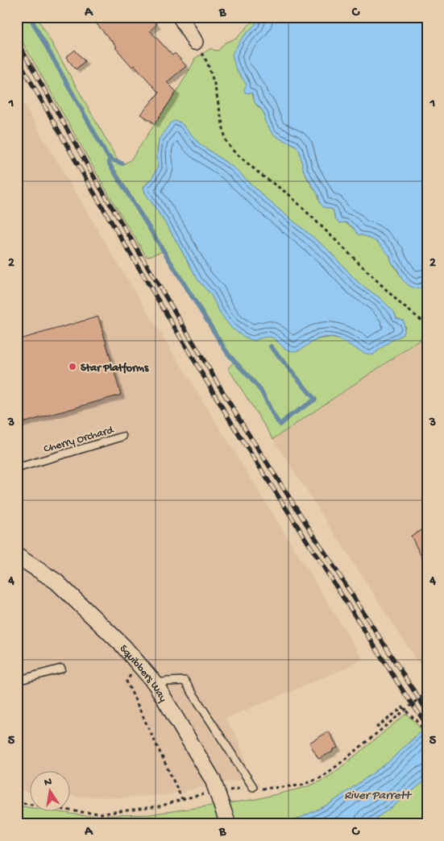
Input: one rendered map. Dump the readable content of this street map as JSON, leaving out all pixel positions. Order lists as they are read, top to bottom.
{
  "streets": {
    "street": ["Squibbers Way"],
    "lane": ["Cherry Orchard"]
  },
  "water": ["River Parrett"],
  "places": ["Star Platforms"],
  "north": "top",
  "grid": {
    "columns": ["A", "B", "C"],
    "rows": [
      "1",
      "2",
      "3",
      "4",
      "5"
    ]
  }
}
